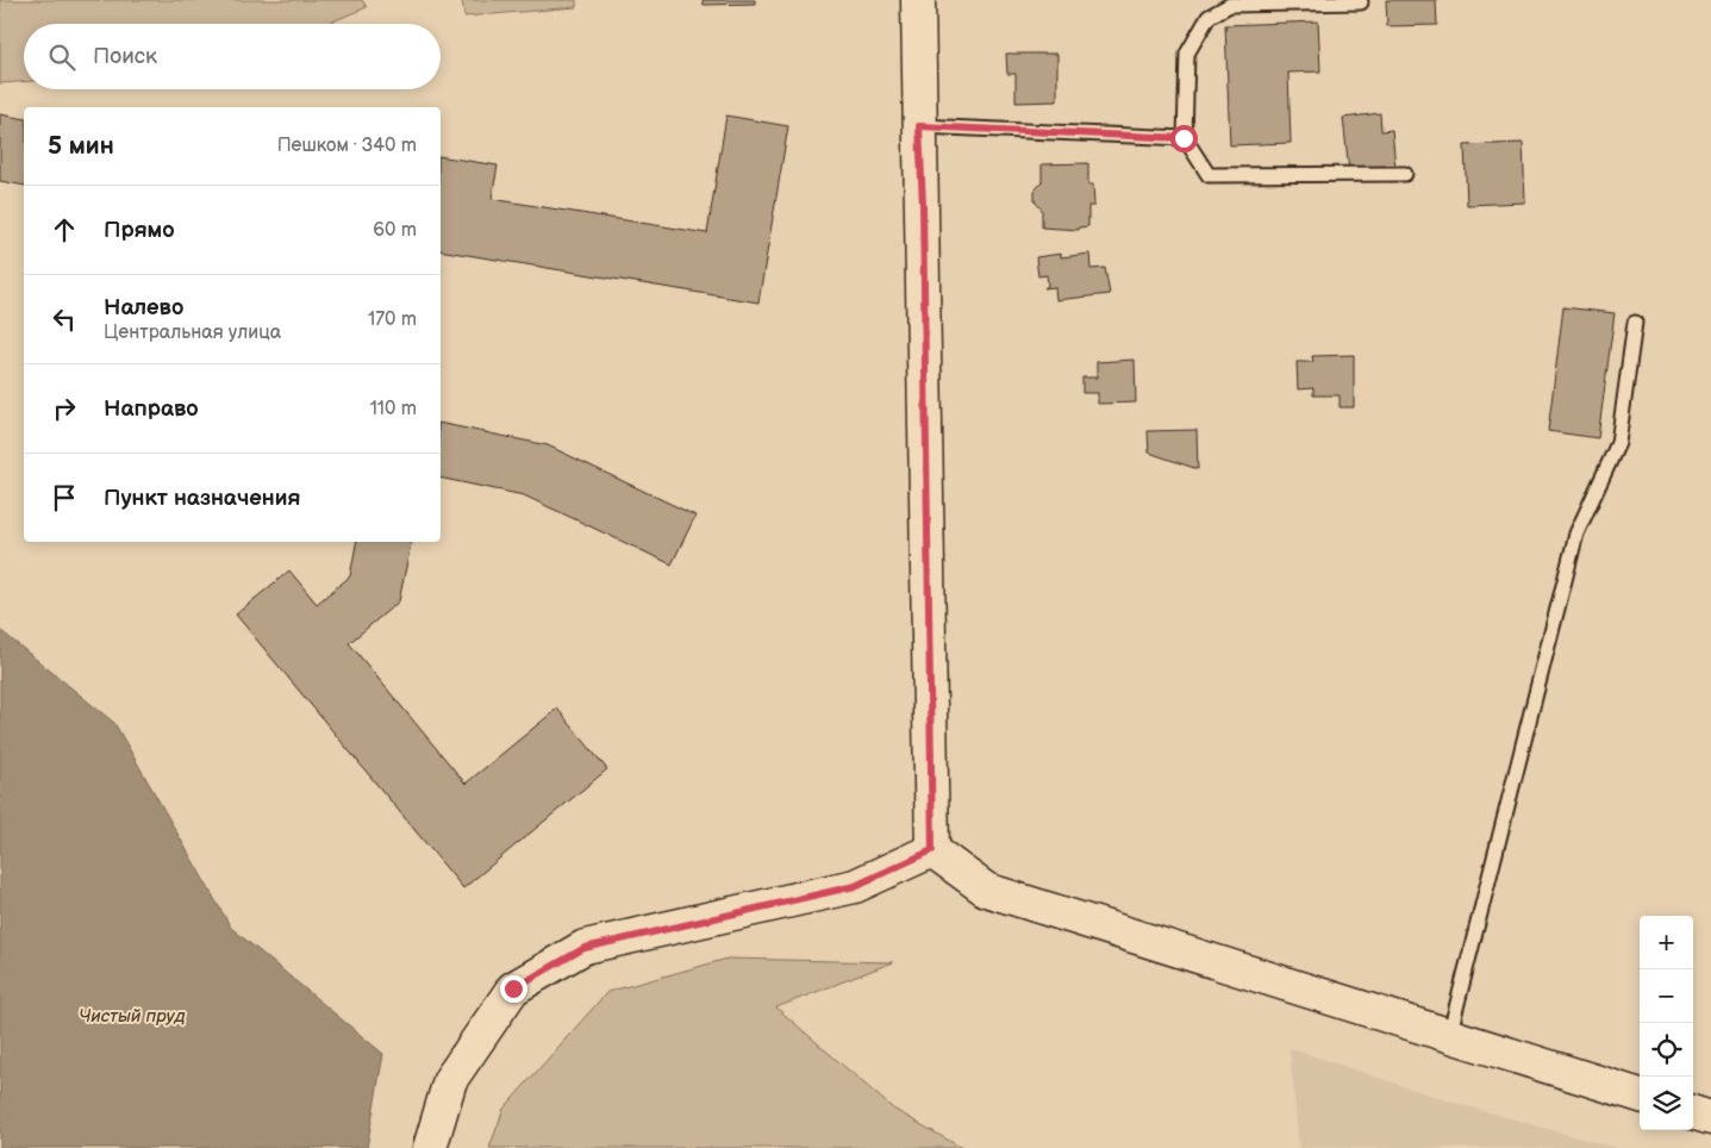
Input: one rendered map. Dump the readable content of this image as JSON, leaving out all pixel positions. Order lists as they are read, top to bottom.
{
  "water": ["Чистый пруд"],
  "page": {
    "search": "Поиск",
    "heading": ["5 мин", "Пешком · 340 m"],
    "list": [
      ["Прямо", "60 m"],
      ["Налево", "Центральная улица", "170 m"],
      ["Направо", "110 m"],
      "Пункт назначения"
    ],
    "map_buttons": ["+", "−"]
  }
}
